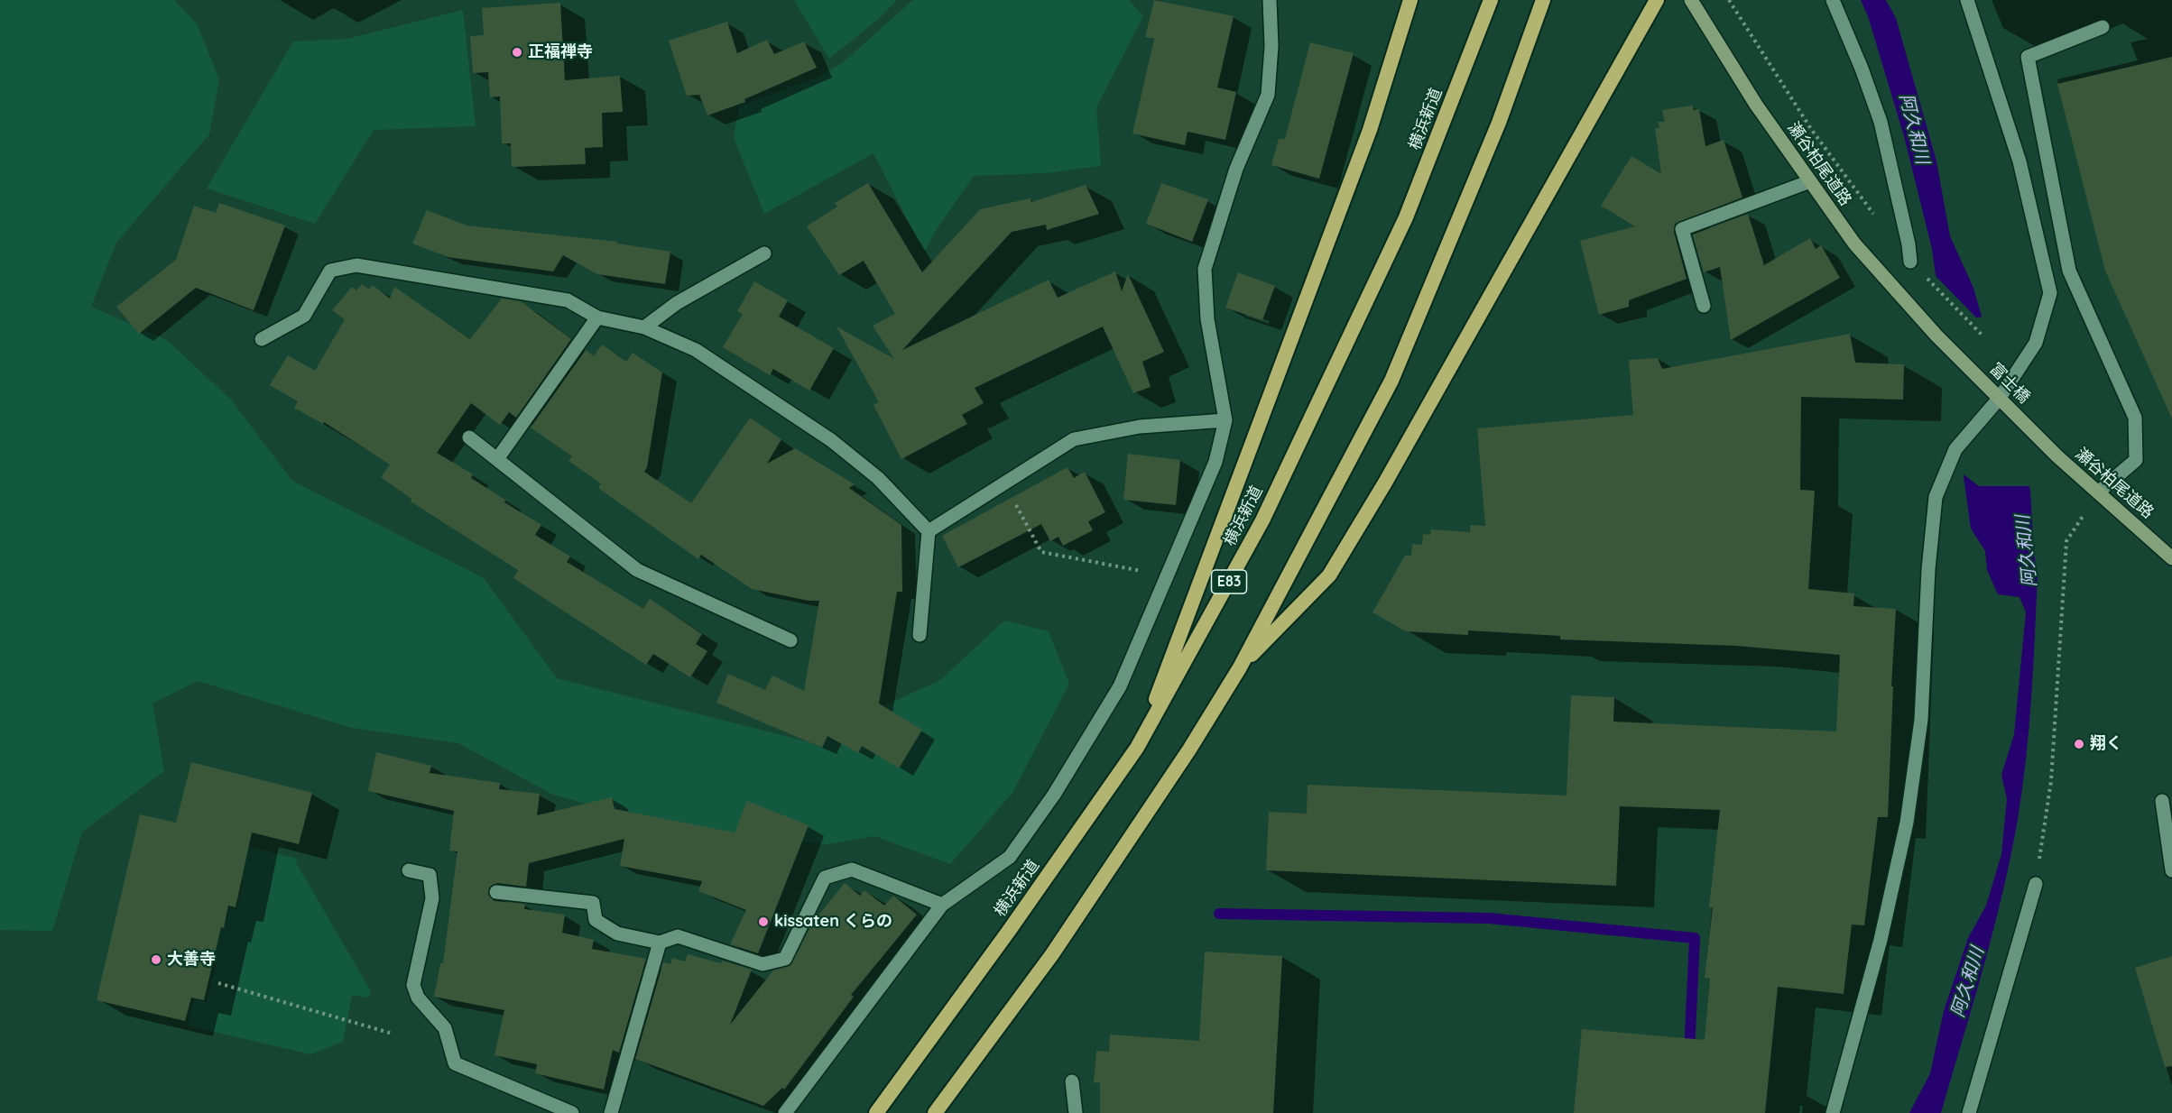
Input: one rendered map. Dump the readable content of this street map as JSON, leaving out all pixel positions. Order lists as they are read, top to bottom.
{
  "streets": {
    "highway": ["横浜新道", "E83"],
    "main road": ["瀬谷柏尾道路", "富士橋"]
  },
  "crossings": [
    ["瀬谷柏尾道路", "富士橋"]
  ],
  "water": ["阿久和川"],
  "places": [
    "正福禅寺",
    "翔く",
    "kissaten くらの",
    "大善寺"
  ]
}
